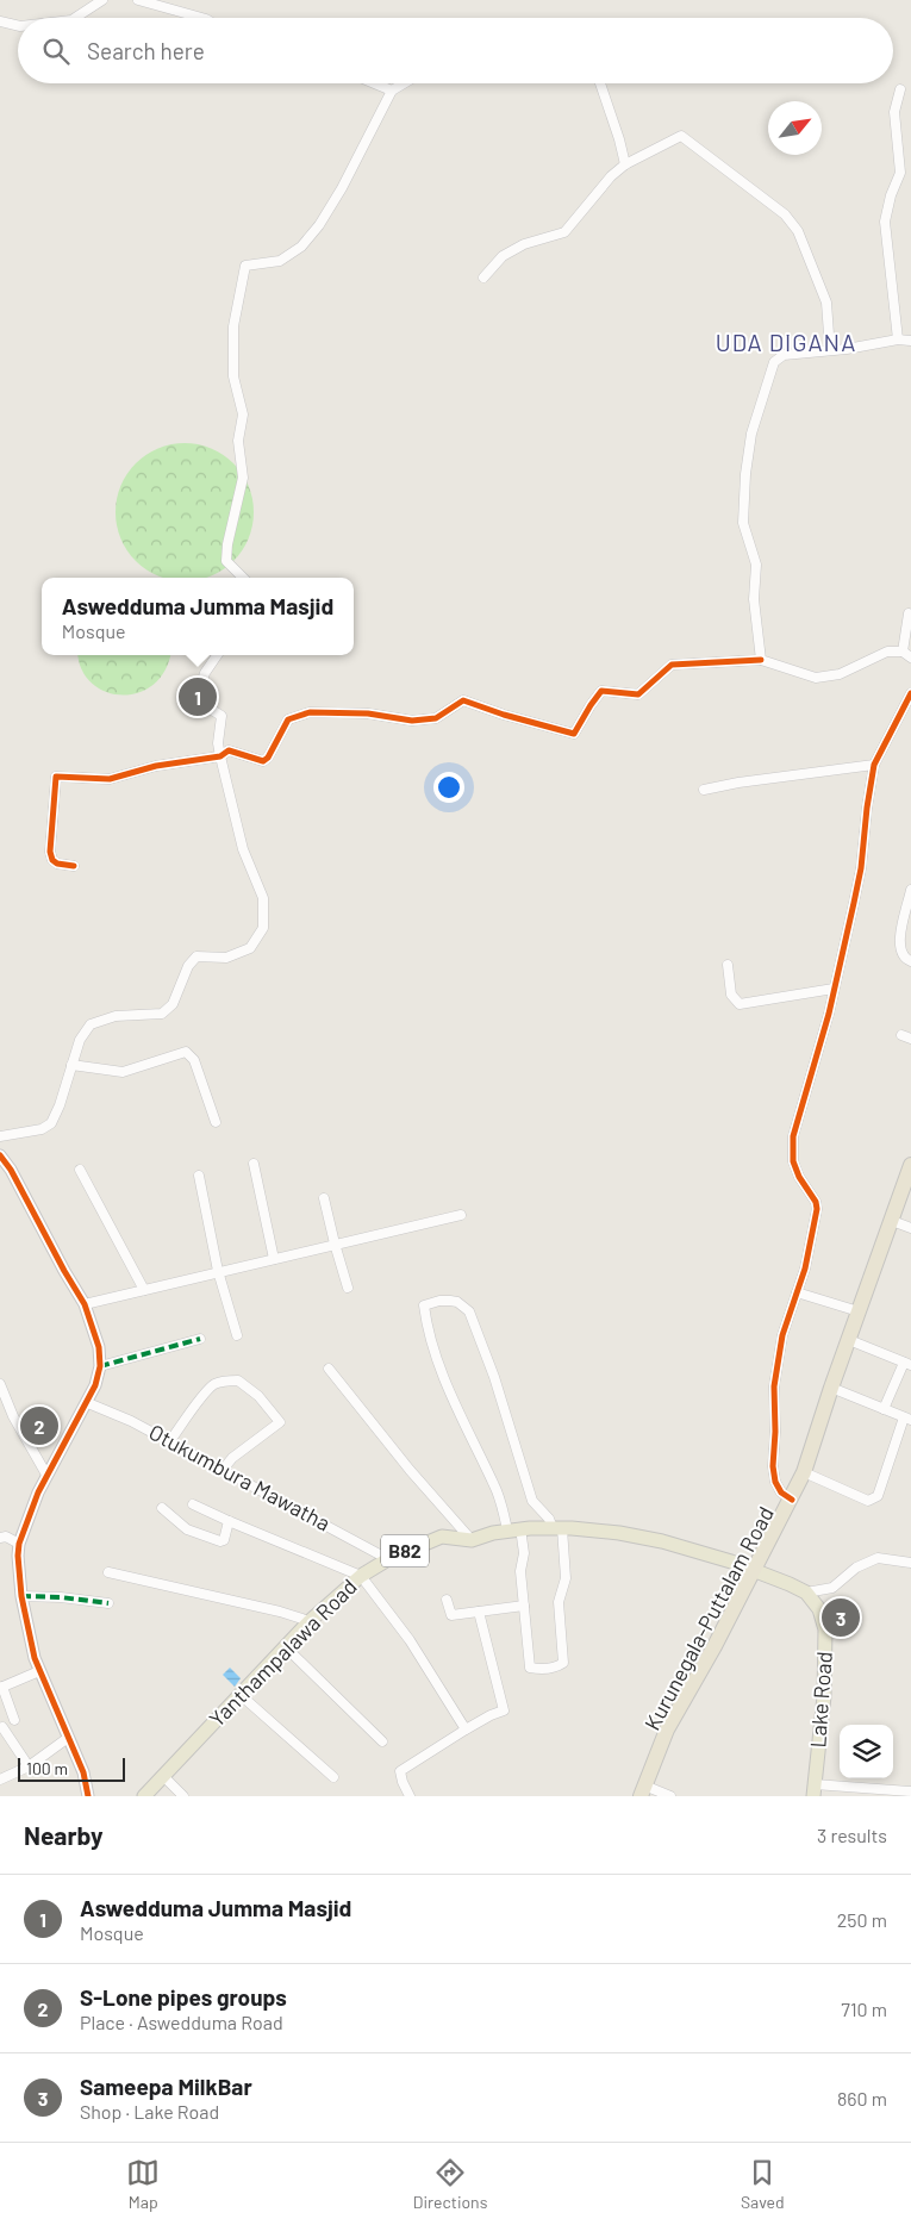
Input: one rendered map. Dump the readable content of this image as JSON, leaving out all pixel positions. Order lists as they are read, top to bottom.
{
  "streets": {
    "highway": ["Kurunegala-Puttalam Road"],
    "main road": ["B82", "Yanthampalawa Road", "Lake Road"],
    "street": ["Otukumbura Mawatha"]
  },
  "crossings": [
    ["Otukumbura Mawatha", "Yanthampalawa Road"],
    ["Kurunegala-Puttalam Road", "Yanthampalawa Road"]
  ],
  "districts": ["UDA DIGANA"],
  "scale_bar": "100 m",
  "north": "top right",
  "page": {
    "search": "Search here",
    "popup": ["Aswedduma Jumma Masjid", "Mosque"],
    "pins": ["1", "2", "3"],
    "scale": "100 m",
    "heading": ["Nearby", "3 results"],
    "list": [
      {
        "mark": "1",
        "name": "Aswedduma Jumma Masjid",
        "note": "Mosque",
        "value": "250 m"
      },
      {
        "mark": "2",
        "name": "S-Lone pipes groups",
        "note": "Place · Aswedduma Road",
        "value": "710 m"
      },
      {
        "mark": "3",
        "name": "Sameepa MilkBar",
        "note": "Shop · Lake Road",
        "value": "860 m"
      }
    ],
    "nav": ["Map", "Directions", "Saved"]
  }
}
